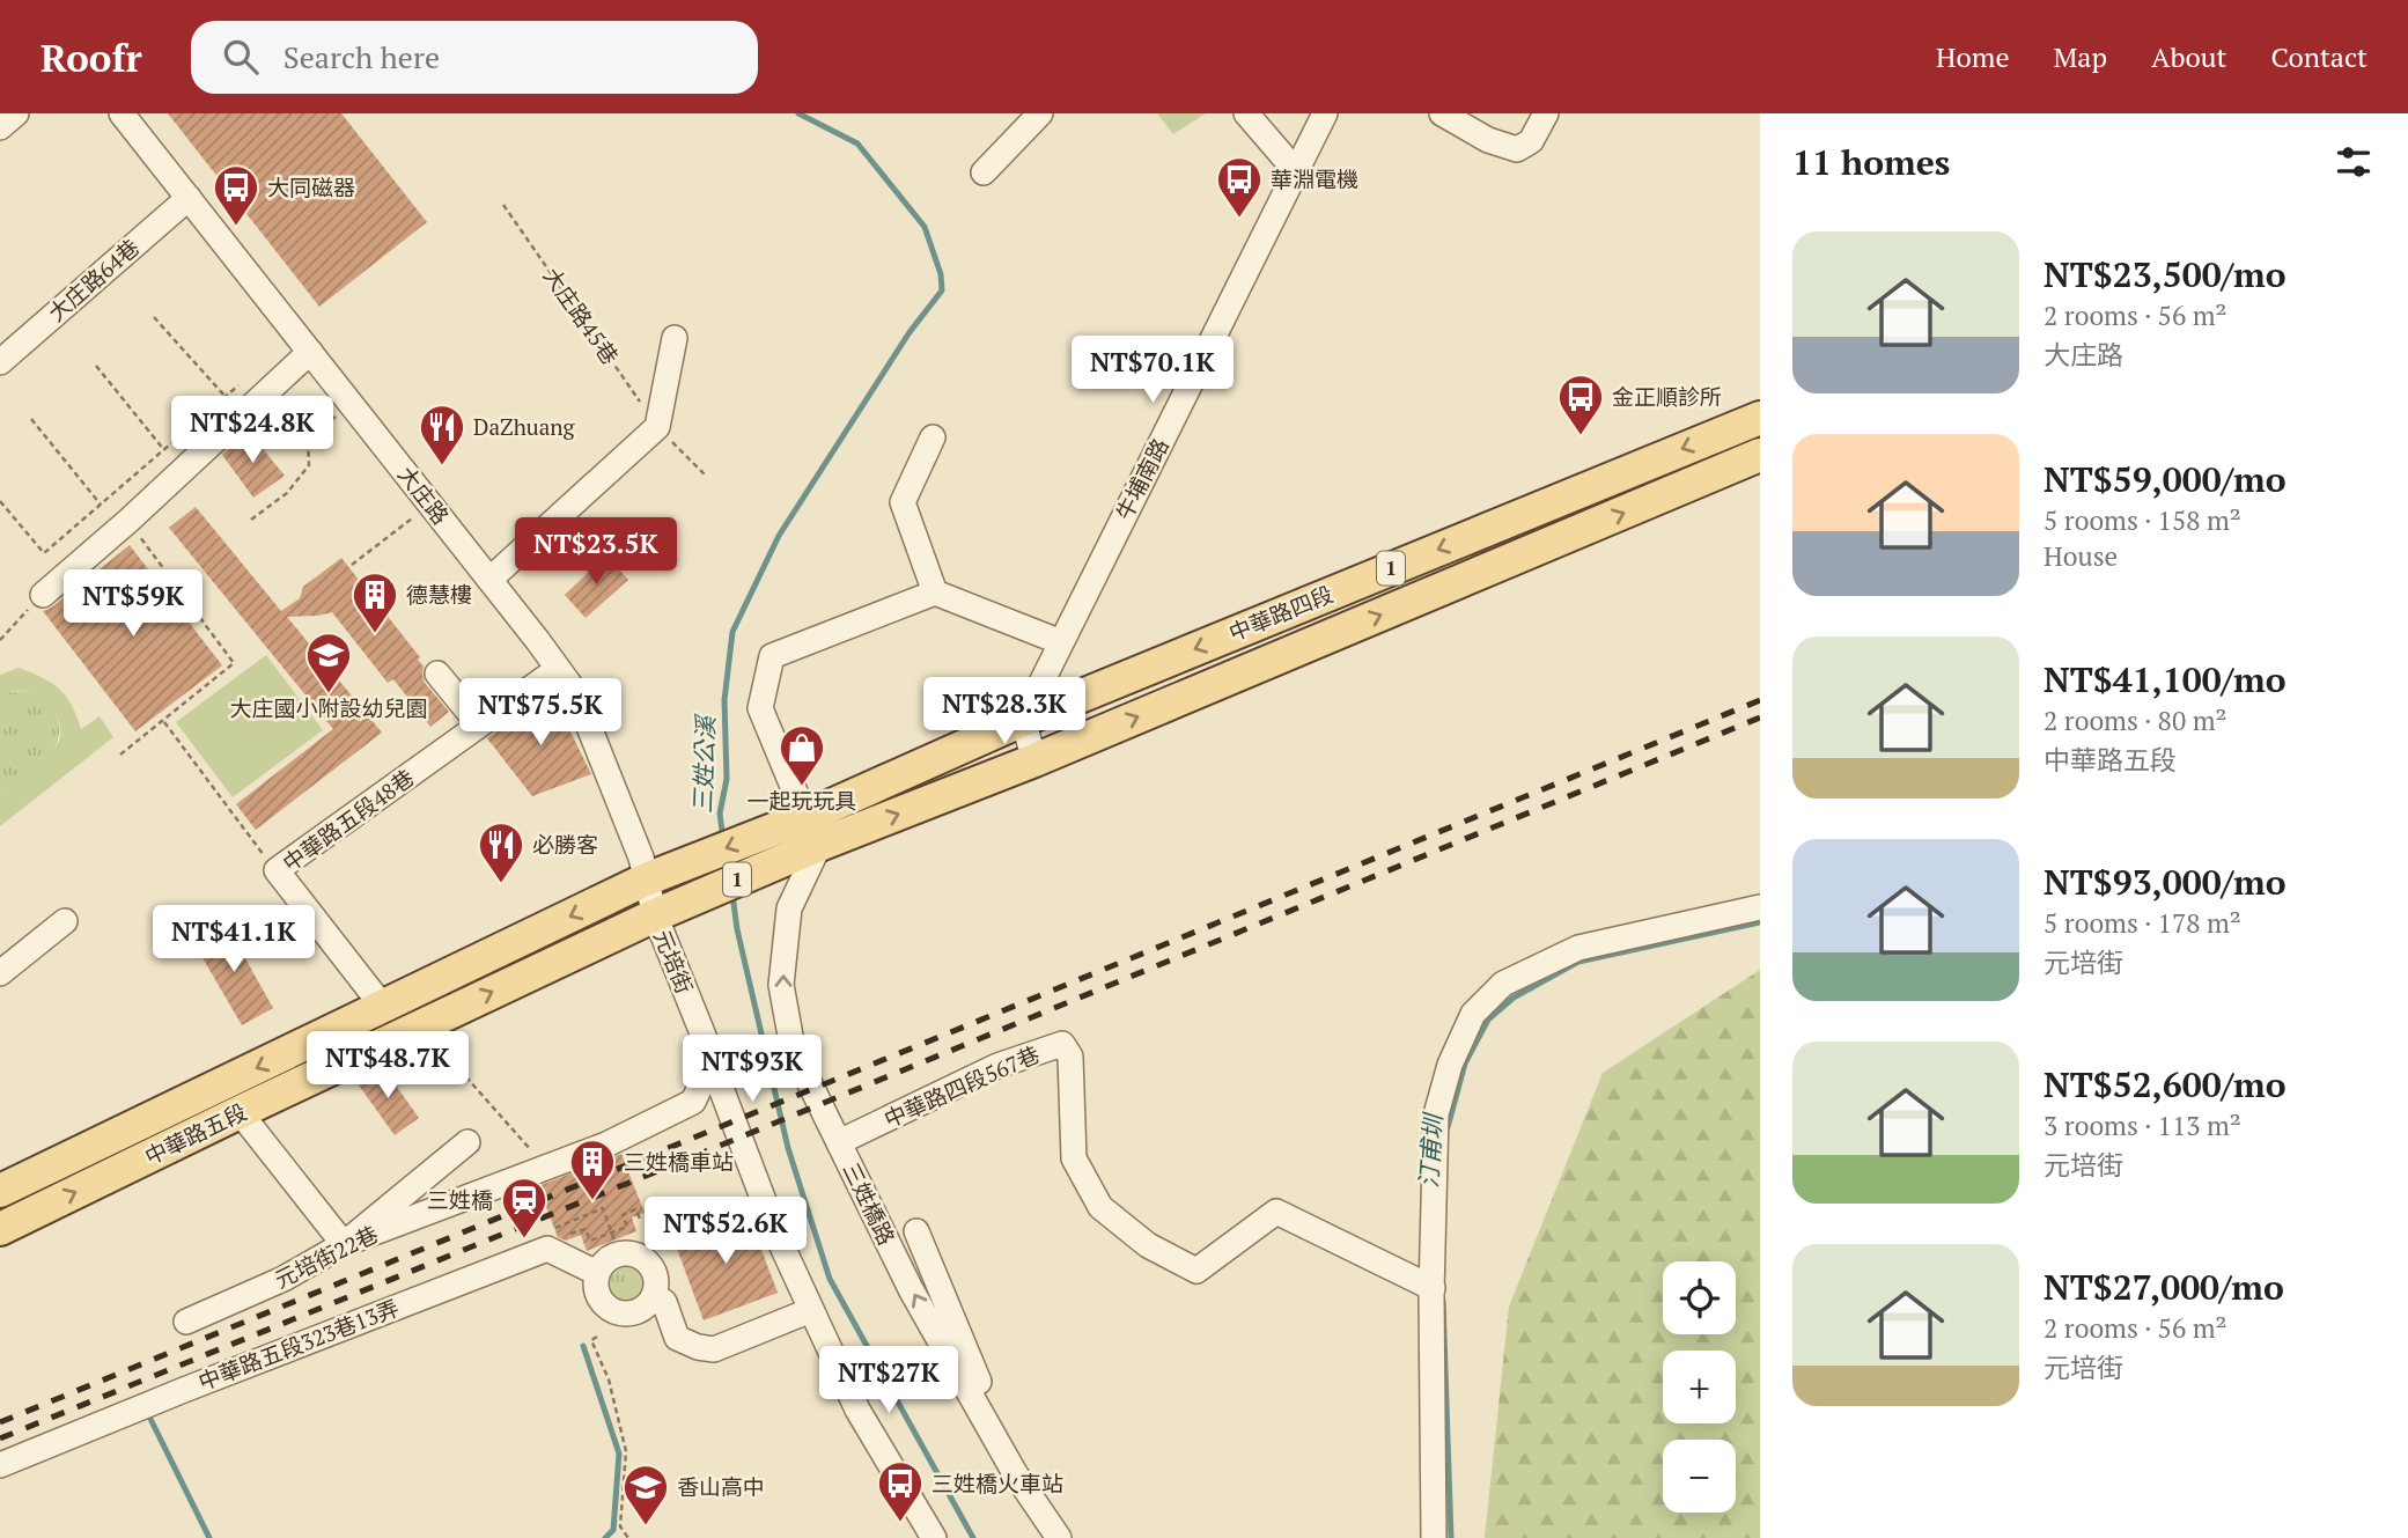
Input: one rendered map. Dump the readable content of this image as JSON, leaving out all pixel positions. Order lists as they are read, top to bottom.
{
  "streets": {
    "main road": ["1", "中華路四段", "中華路五段"],
    "street": [
      "大庄路64巷",
      "牛埔南路",
      "大庄路",
      "中華路五段48巷",
      "元培街",
      "中華路四段567巷",
      "三姓橋路",
      "元培街22巷",
      "中華路五段323巷13弄"
    ],
    "path": ["大庄路45巷"]
  },
  "crossings": [
    ["大庄路64巷", "大庄路"],
    ["牛埔南路", "中華路四段"],
    ["大庄路", "1"],
    ["大庄路", "中華路五段48巷"],
    ["大庄路", "元培街"],
    ["大庄路", "中華路五段"],
    ["1", "中華路四段"],
    ["1", "元培街"],
    ["1", "中華路五段"],
    ["1", "三姓橋路"],
    ["中華路四段", "三姓橋路"],
    ["中華路五段48巷", "中華路五段"],
    ["元培街", "中華路五段"],
    ["元培街", "元培街22巷"],
    ["中華路四段567巷", "三姓橋路"]
  ],
  "water": ["三姓公溪", "汀甫圳"],
  "places": {
    "bus stop": [
      "華淵電機",
      "大同磁器",
      "金正順診所",
      "三姓橋火車站"
    ],
    "restaurant": ["DaZhuang", "必勝客"],
    "building": ["德慧樓", "三姓橋車站"],
    "school or university": ["大庄國小附設幼兒園", "香山高中"],
    "shop": ["一起玩玩具"],
    "station": ["三姓橋"]
  },
  "page": {
    "header": "Roofr",
    "search": "Search here",
    "nav": [
      "Home",
      "Map",
      "About",
      "Contact"
    ],
    "heading": "11 homes",
    "list": [
      {
        "name": "NT$23,500/mo",
        "note": "2 rooms · 56 m² · 大庄路"
      },
      {
        "name": "NT$59,000/mo",
        "note": "5 rooms · 158 m² · House"
      },
      {
        "name": "NT$41,100/mo",
        "note": "2 rooms · 80 m² · 中華路五段"
      },
      {
        "name": "NT$93,000/mo",
        "note": "5 rooms · 178 m² · 元培街"
      },
      {
        "name": "NT$52,600/mo",
        "note": "3 rooms · 113 m² · 元培街"
      },
      {
        "name": "NT$27,000/mo",
        "note": "2 rooms · 56 m² · 元培街"
      }
    ],
    "price": [
      "NT$70.1K",
      "NT$24.8K",
      "NT$23.5K",
      "NT$59K",
      "NT$28.3K",
      "NT$75.5K",
      "NT$41.1K",
      "NT$48.7K",
      "NT$93K",
      "NT$52.6K",
      "NT$27K"
    ],
    "map_buttons": ["+", "−"]
  }
}
